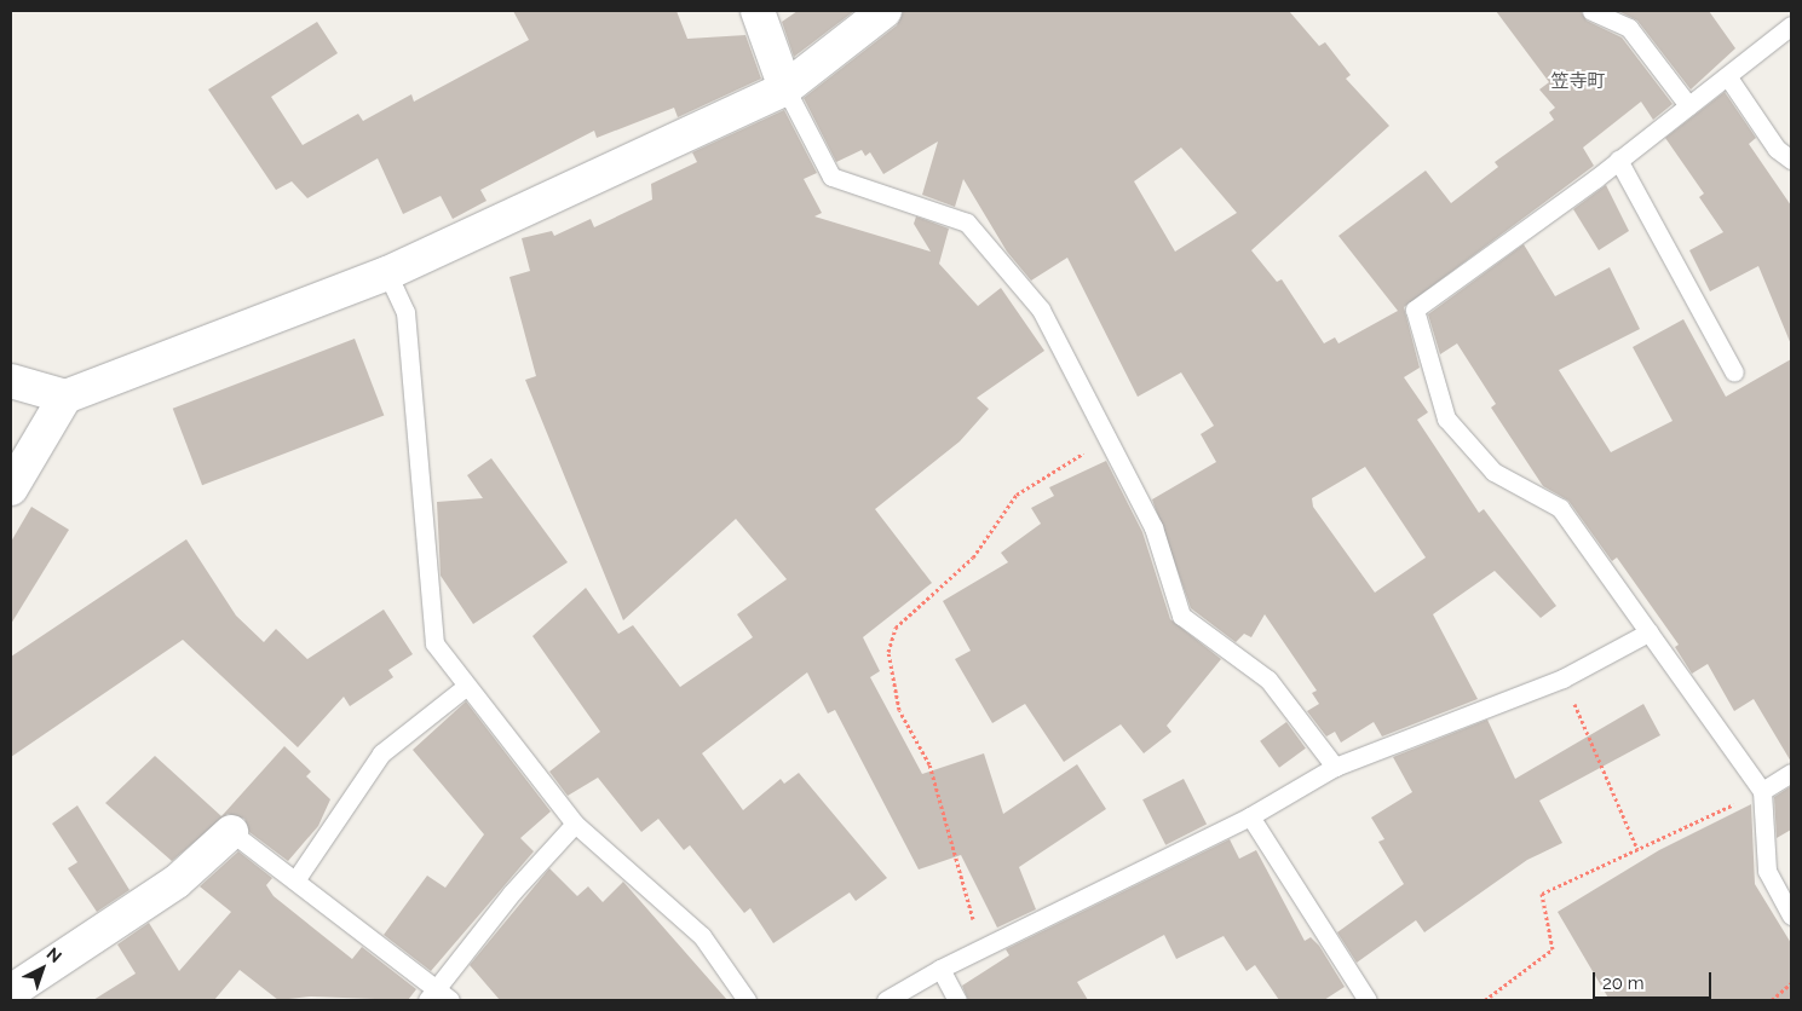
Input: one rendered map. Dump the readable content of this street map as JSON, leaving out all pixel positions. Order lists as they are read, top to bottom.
{
  "districts": ["笠寺町"],
  "scale_bar": "20 m",
  "north": "top right"
}
